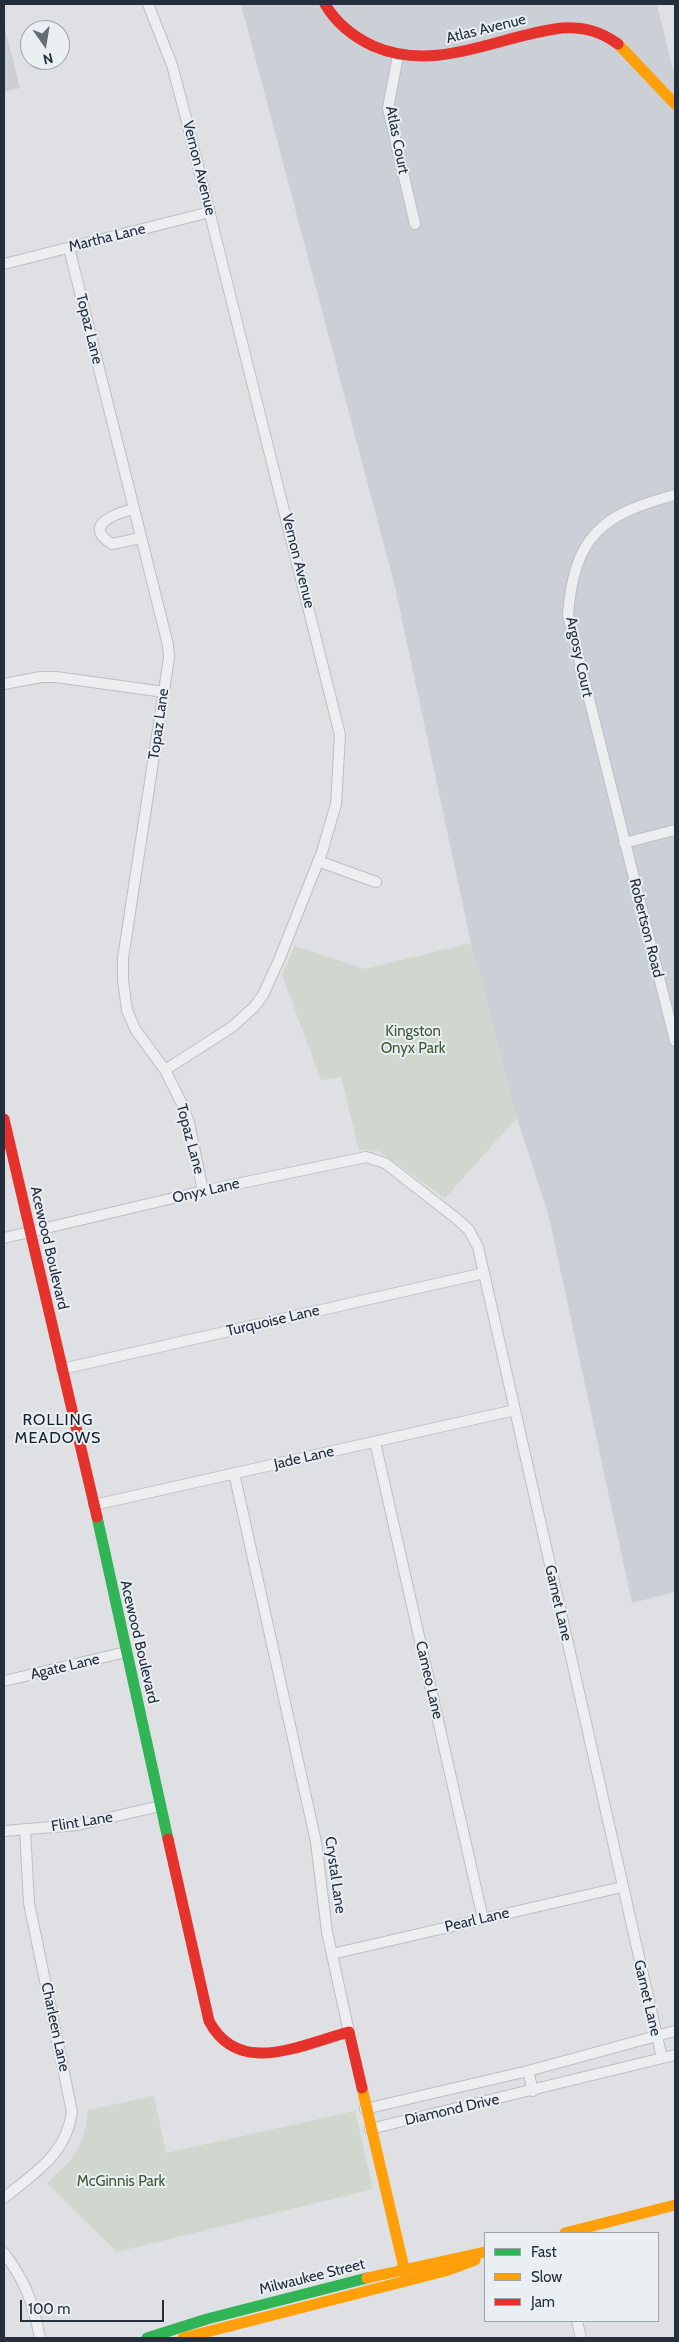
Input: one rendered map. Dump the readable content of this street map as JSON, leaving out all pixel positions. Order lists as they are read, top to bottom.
{
  "streets": {
    "street": [
      "Atlas Avenue",
      "Atlas Court",
      "Vernon Avenue",
      "Martha Lane",
      "Topaz Lane",
      "Argosy Court",
      "Robertson Road",
      "Onyx Lane",
      "Acewood Boulevard",
      "Turquoise Lane",
      "Jade Lane",
      "Garnet Lane",
      "Agate Lane",
      "Cameo Lane",
      "Flint Lane",
      "Crystal Lane",
      "Pearl Lane",
      "Charleen Lane",
      "Diamond Drive",
      "Milwaukee Street"
    ]
  },
  "crossings": [
    ["Atlas Avenue", "Atlas Court"],
    ["Vernon Avenue", "Martha Lane"],
    ["Vernon Avenue", "Topaz Lane"],
    ["Martha Lane", "Topaz Lane"],
    ["Topaz Lane", "Onyx Lane"],
    ["Argosy Court", "Robertson Road"],
    ["Onyx Lane", "Acewood Boulevard"],
    ["Onyx Lane", "Garnet Lane"],
    ["Acewood Boulevard", "Turquoise Lane"],
    ["Acewood Boulevard", "Jade Lane"],
    ["Acewood Boulevard", "Agate Lane"],
    ["Acewood Boulevard", "Flint Lane"],
    ["Acewood Boulevard", "Crystal Lane"],
    ["Turquoise Lane", "Garnet Lane"],
    ["Jade Lane", "Garnet Lane"],
    ["Jade Lane", "Cameo Lane"],
    ["Jade Lane", "Crystal Lane"],
    ["Garnet Lane", "Pearl Lane"],
    ["Garnet Lane", "Diamond Drive"],
    ["Cameo Lane", "Pearl Lane"],
    ["Flint Lane", "Charleen Lane"],
    ["Crystal Lane", "Pearl Lane"],
    ["Crystal Lane", "Diamond Drive"],
    ["Crystal Lane", "Milwaukee Street"]
  ],
  "districts": ["ROLLING MEADOWS"],
  "parks": ["Kingston Onyx Park", "McGinnis Park"],
  "legend": ["Fast", "Slow", "Jam"],
  "scale_bar": "100 m",
  "north": "bottom"
}
